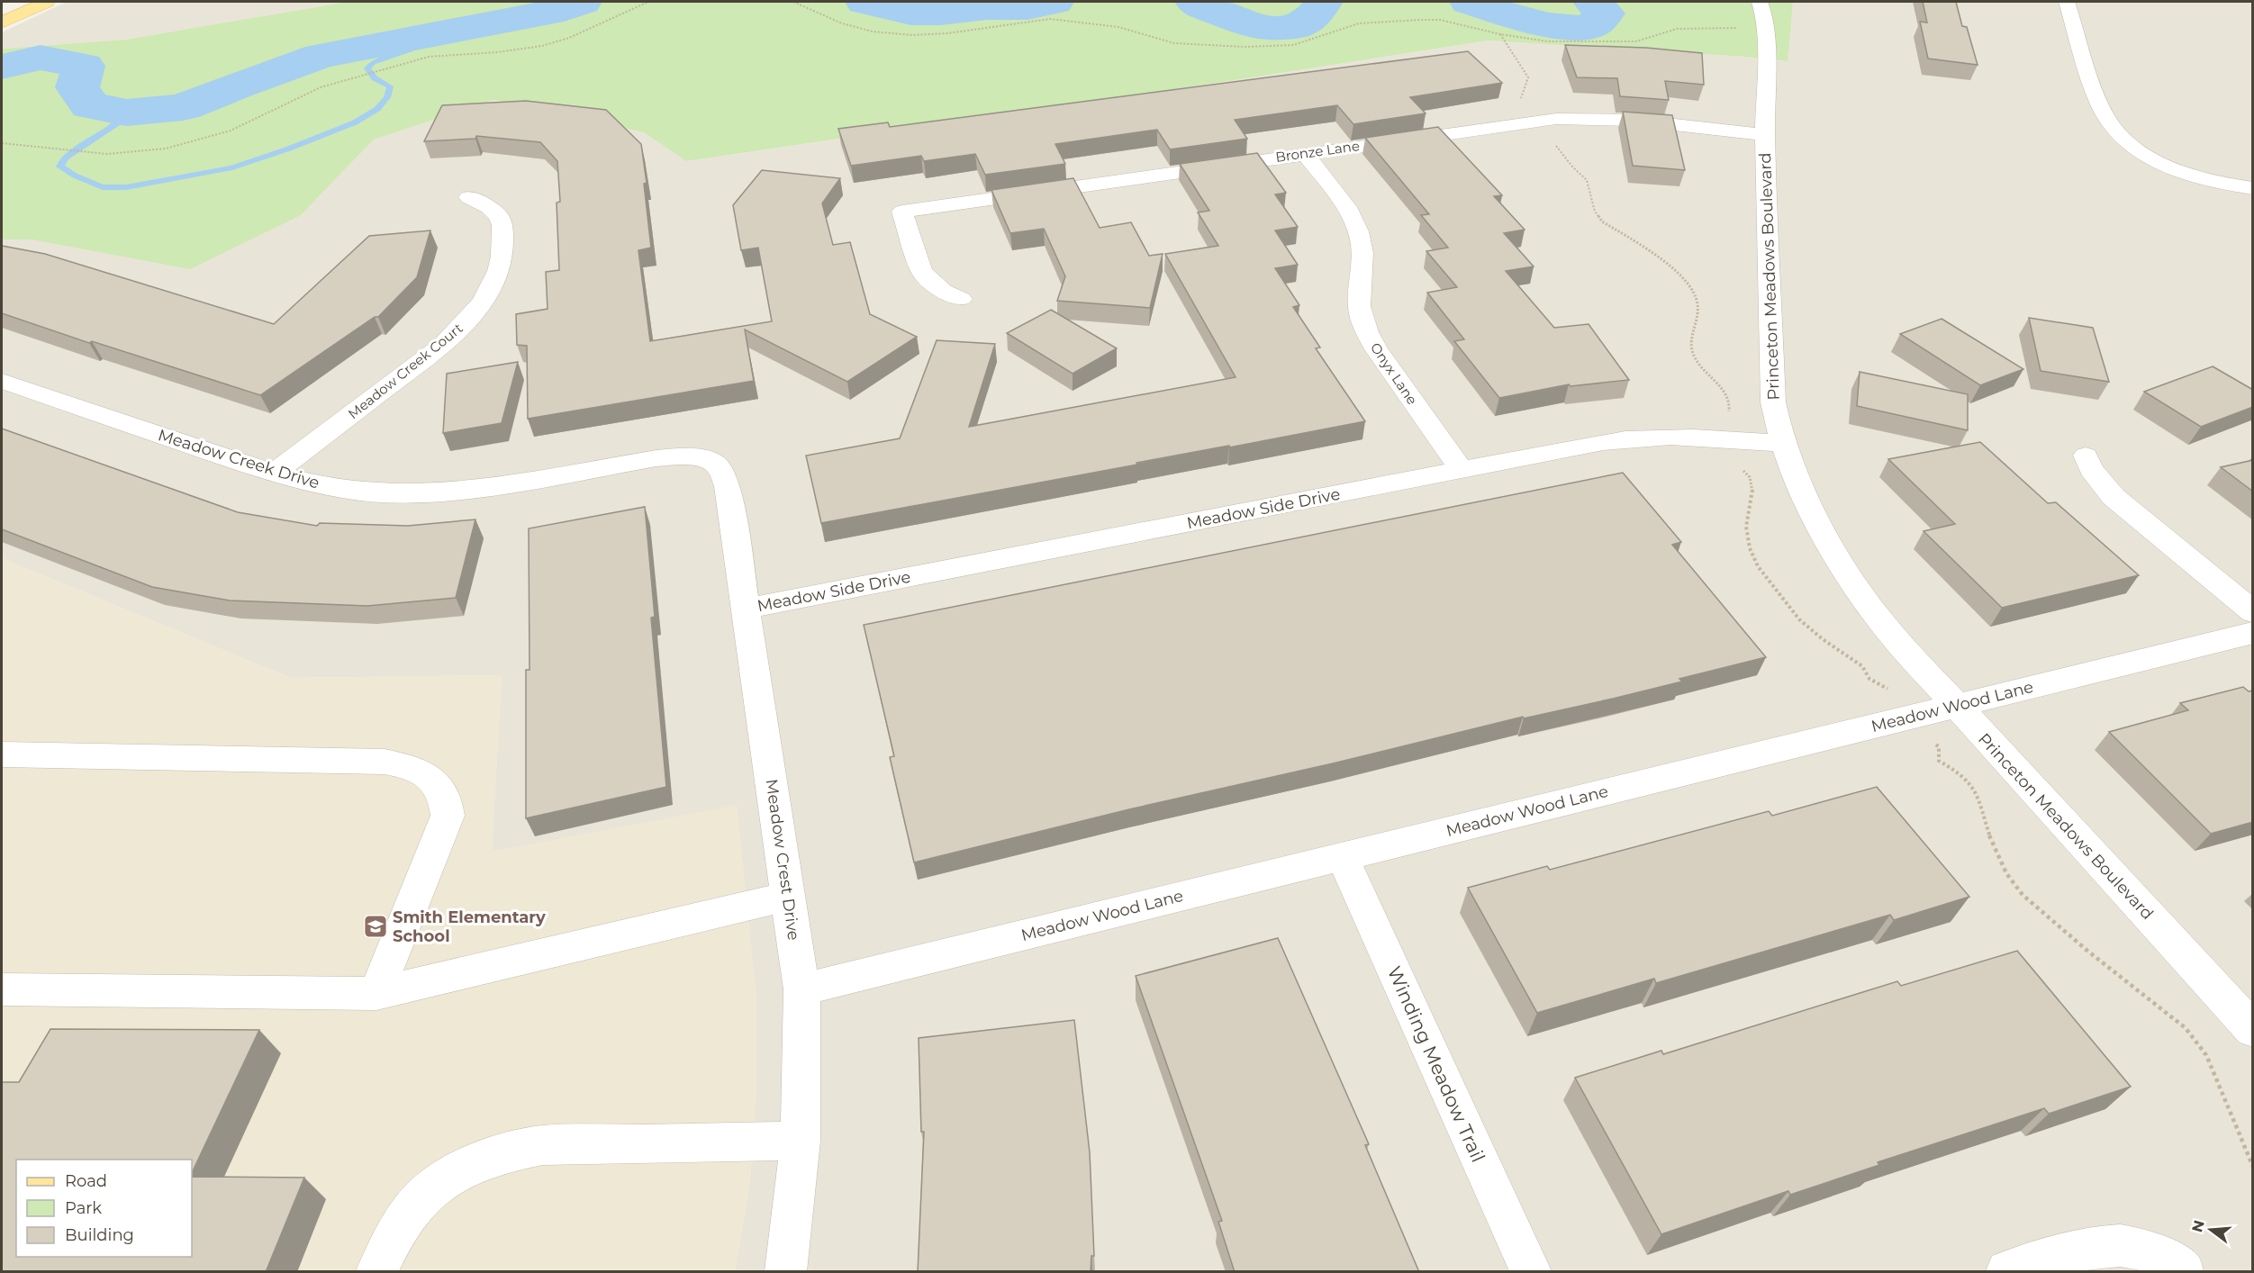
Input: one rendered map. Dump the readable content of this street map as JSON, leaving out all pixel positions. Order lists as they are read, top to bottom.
{
  "streets": {
    "street": [
      "Bronze Lane",
      "Princeton Meadows Boulevard",
      "Meadow Creek Court",
      "Onyx Lane",
      "Meadow Creek Drive",
      "Meadow Side Drive",
      "Meadow Wood Lane",
      "Meadow Crest Drive",
      "Winding Meadow Trail"
    ]
  },
  "crossings": [
    ["Bronze Lane", "Princeton Meadows Boulevard"],
    ["Bronze Lane", "Onyx Lane"],
    ["Princeton Meadows Boulevard", "Meadow Side Drive"],
    ["Princeton Meadows Boulevard", "Meadow Wood Lane"],
    ["Meadow Creek Court", "Meadow Creek Drive"],
    ["Onyx Lane", "Meadow Side Drive"],
    ["Meadow Creek Drive", "Meadow Crest Drive"],
    ["Meadow Side Drive", "Meadow Crest Drive"],
    ["Meadow Wood Lane", "Meadow Crest Drive"],
    ["Meadow Wood Lane", "Winding Meadow Trail"]
  ],
  "places": {
    "school or university": ["Smith Elementary School"]
  },
  "legend": ["Road", "Park", "Building"],
  "north": "left"
}
